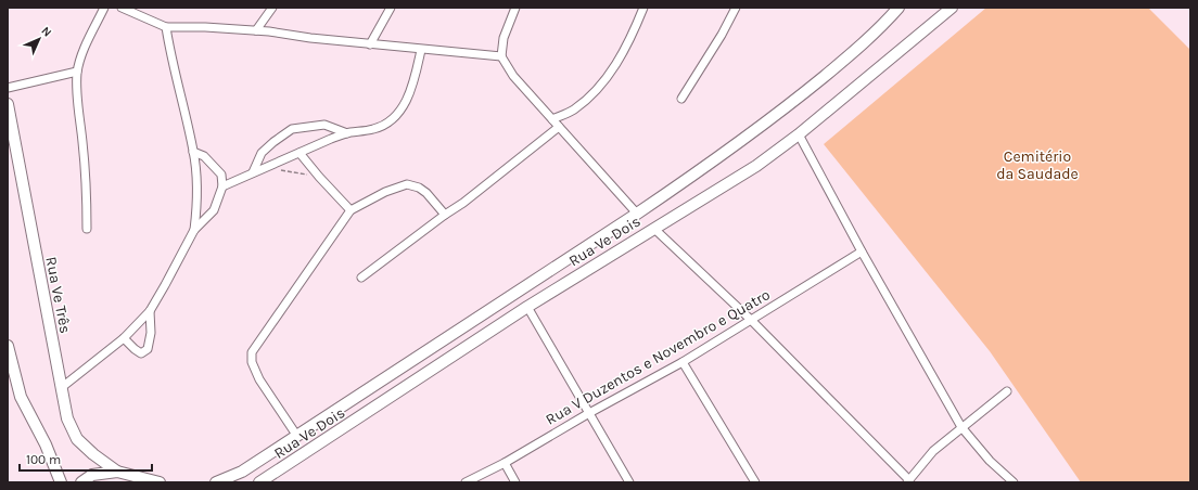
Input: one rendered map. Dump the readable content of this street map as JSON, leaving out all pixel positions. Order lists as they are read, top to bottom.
{
  "streets": {
    "main road": ["Rua Ve Dois", "Rua Ve Três"],
    "street": ["Rua V Duzentos e Novembro e Quatro"]
  },
  "parks": ["Cemitério da Saudade"],
  "scale_bar": "100 m",
  "north": "top right"
}
